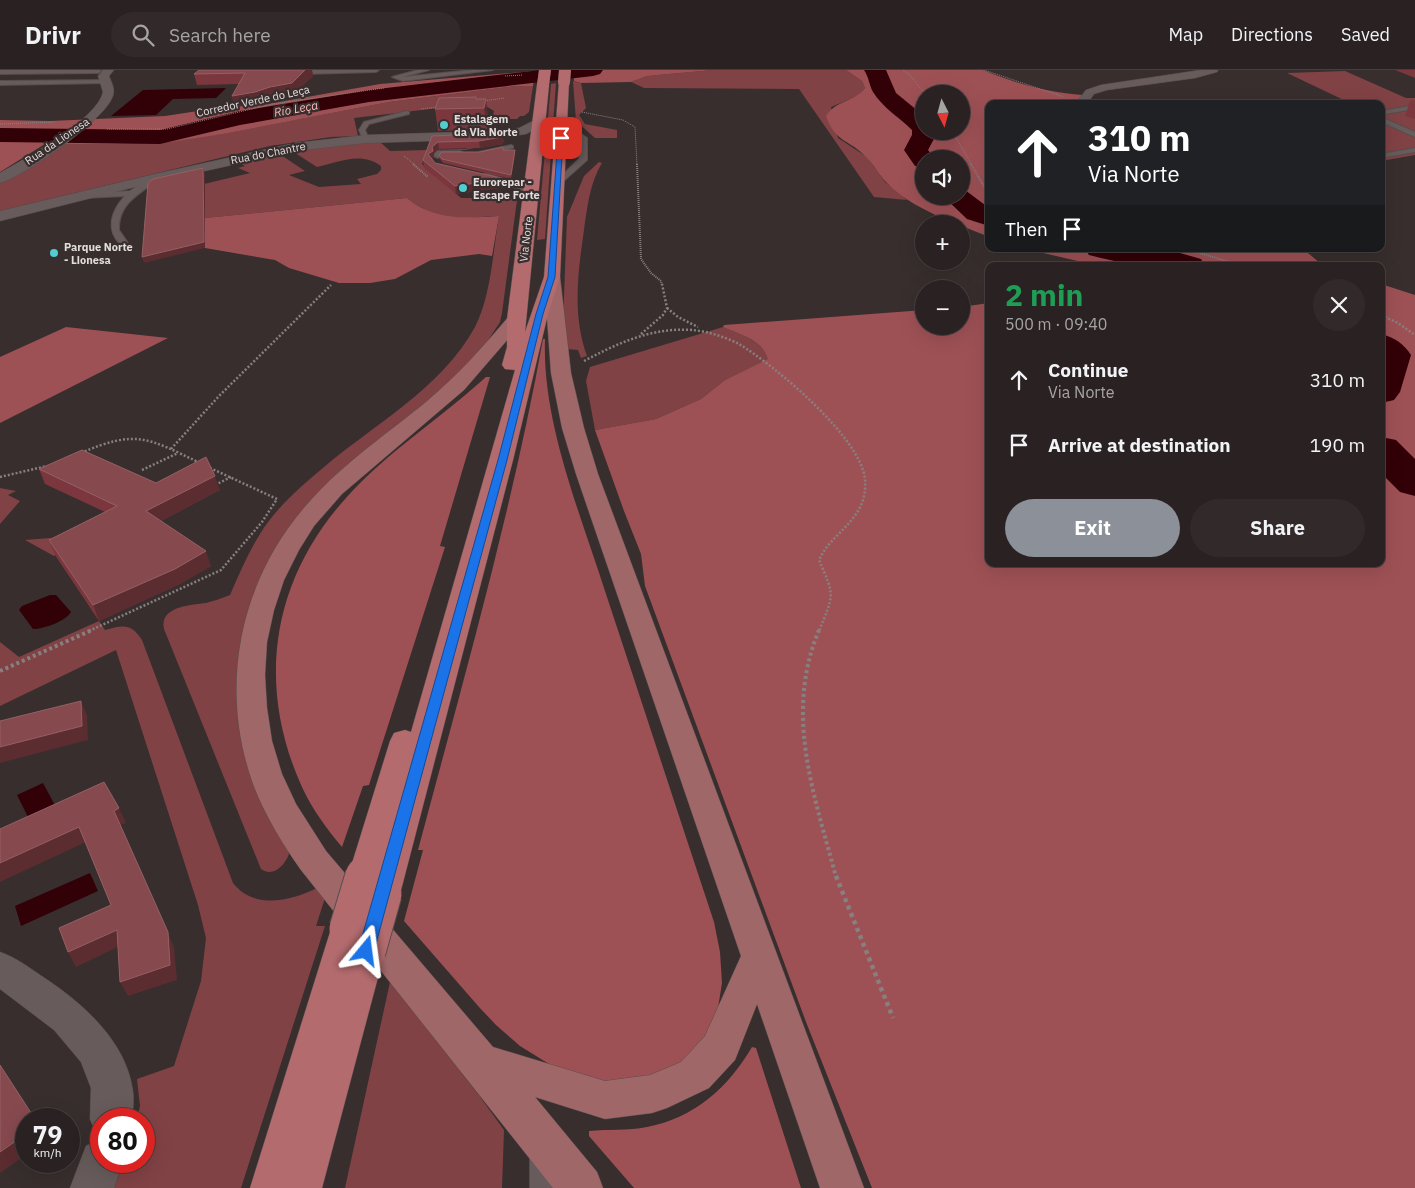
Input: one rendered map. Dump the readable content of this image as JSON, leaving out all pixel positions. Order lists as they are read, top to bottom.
{
  "streets": {
    "highway": ["Via Norte"],
    "street": ["Rua da Lionesa", "Rua do Chantre"],
    "path": ["Corredor Verde do Leça"]
  },
  "crossings": [
    ["Corredor Verde do Leça", "Rua da Lionesa"],
    ["Rua do Chantre", "Via Norte"]
  ],
  "water": ["Rio Leça"],
  "places": ["Estalagem da Via Norte", "Eurorepar - Escape Forte", "Parque Norte - Lionesa"],
  "north": "bottom",
  "page": {
    "header": "Drivr",
    "search": "Search here",
    "nav": ["Map", "Directions", "Saved"],
    "map_buttons": ["+", "−"],
    "turn": ["310 m", "Via Norte"],
    "then": "Then",
    "heading": ["2 min", "500 m · 09:40"],
    "list": [
      {
        "name": "Continue",
        "note": "Via Norte",
        "value": "310 m"
      },
      {
        "name": "Arrive at destination",
        "value": "190 m"
      }
    ],
    "buttons": ["Exit", "Share"],
    "speed": "79 km/h",
    "limit": "80"
  }
}
